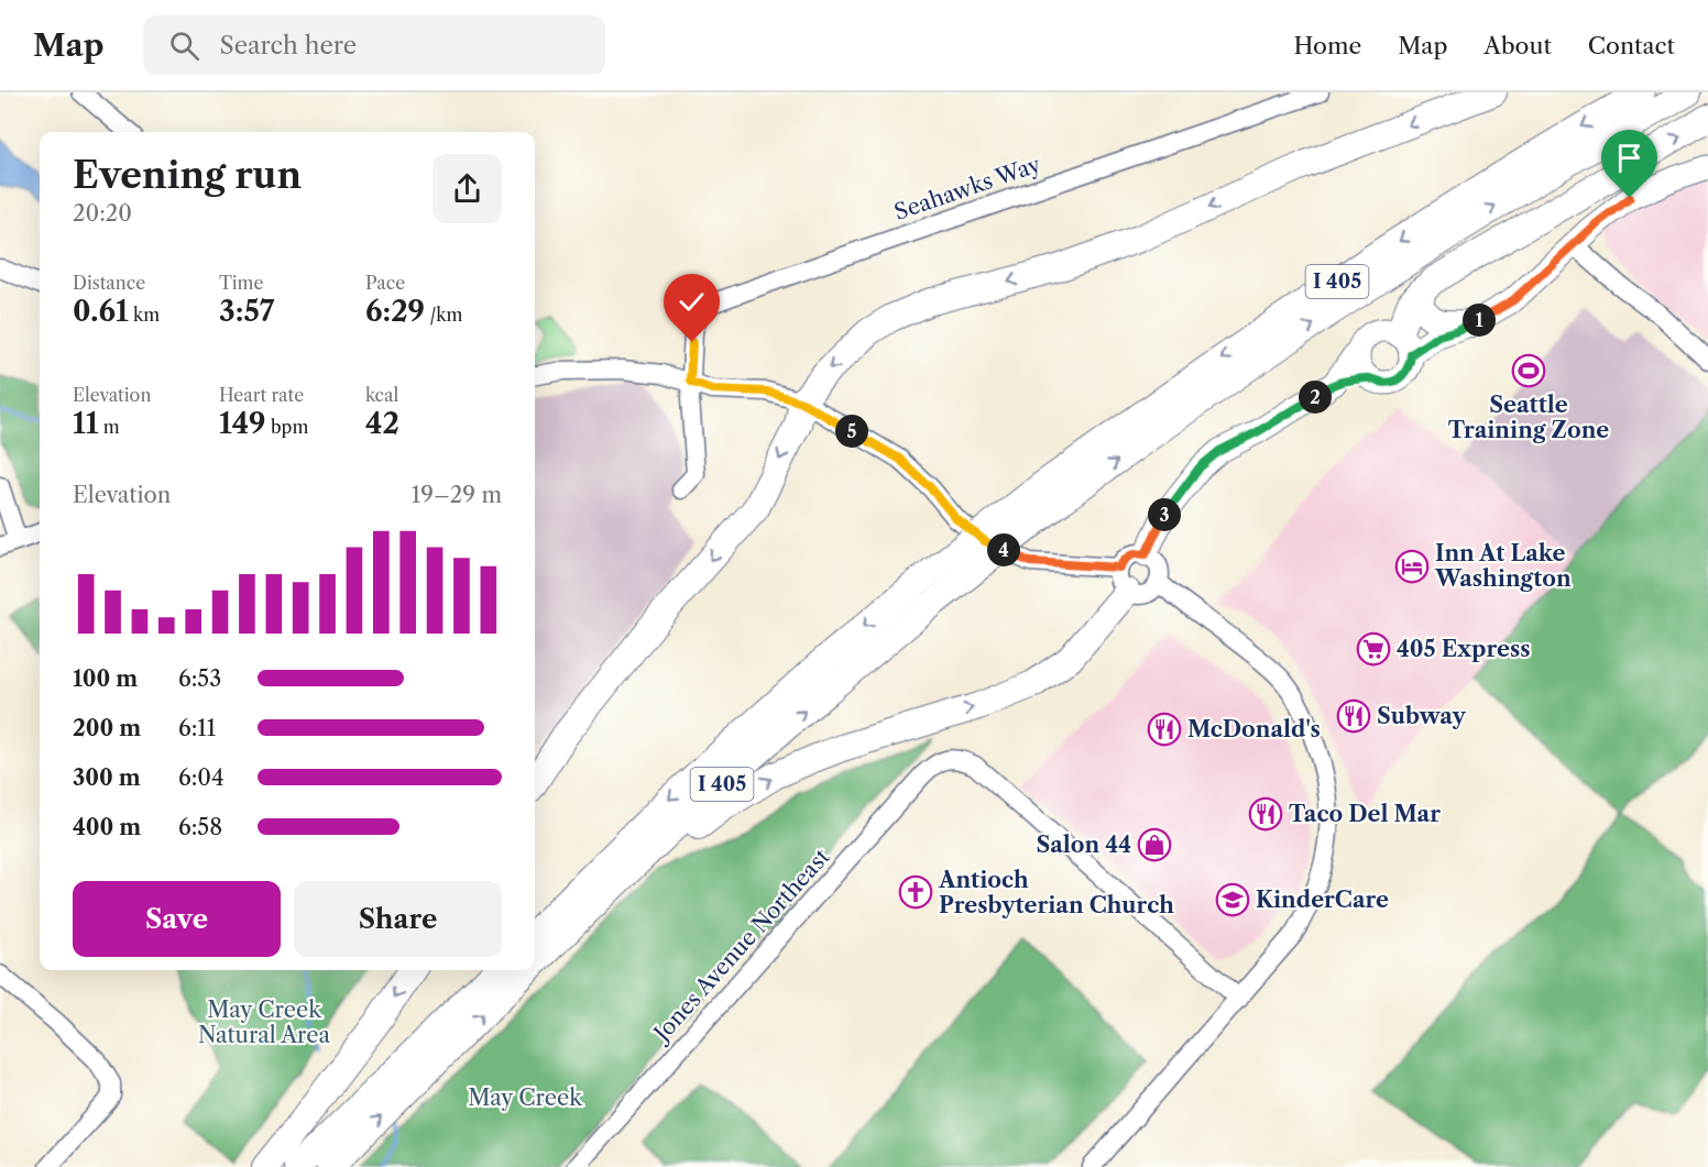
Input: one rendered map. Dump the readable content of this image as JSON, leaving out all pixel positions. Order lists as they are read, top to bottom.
{
  "streets": {
    "highway": ["I 405"],
    "street": ["Seahawks Way", "Jones Avenue Northeast"]
  },
  "parks": ["May Creek Natural Area", "May Creek"],
  "places": {
    "sports": ["Seattle Training Zone"],
    "hotel": ["Inn At Lake Washington"],
    "supermarket": ["405 Express"],
    "restaurant": ["Subway", "McDonald's", "Taco Del Mar"],
    "shop": ["Salon 44"],
    "church": ["Antioch Presbyterian Church"],
    "school or university": ["KinderCare"]
  },
  "page": {
    "header": "Map",
    "search": "Search here",
    "nav": [
      "Home",
      "Map",
      "About",
      "Contact"
    ],
    "heading": ["Evening run", "20:20"],
    "stats": [
      ["Distance", "0.61 km"],
      ["Time", "3:57"],
      ["Pace", "6:29 /km"],
      ["Elevation", "11 m"],
      ["Heart rate", "149 bpm"],
      ["kcal", "42"]
    ],
    "pins": [
      "1",
      "2",
      "5",
      "3",
      "4"
    ],
    "chart": ["Elevation", "19–29 m"],
    "list": [
      {
        "name": "100 m",
        "note": "6:53"
      },
      {
        "name": "200 m",
        "note": "6:11"
      },
      {
        "name": "300 m",
        "note": "6:04"
      },
      {
        "name": "400 m",
        "note": "6:58"
      }
    ],
    "buttons": ["Save", "Share"]
  }
}
